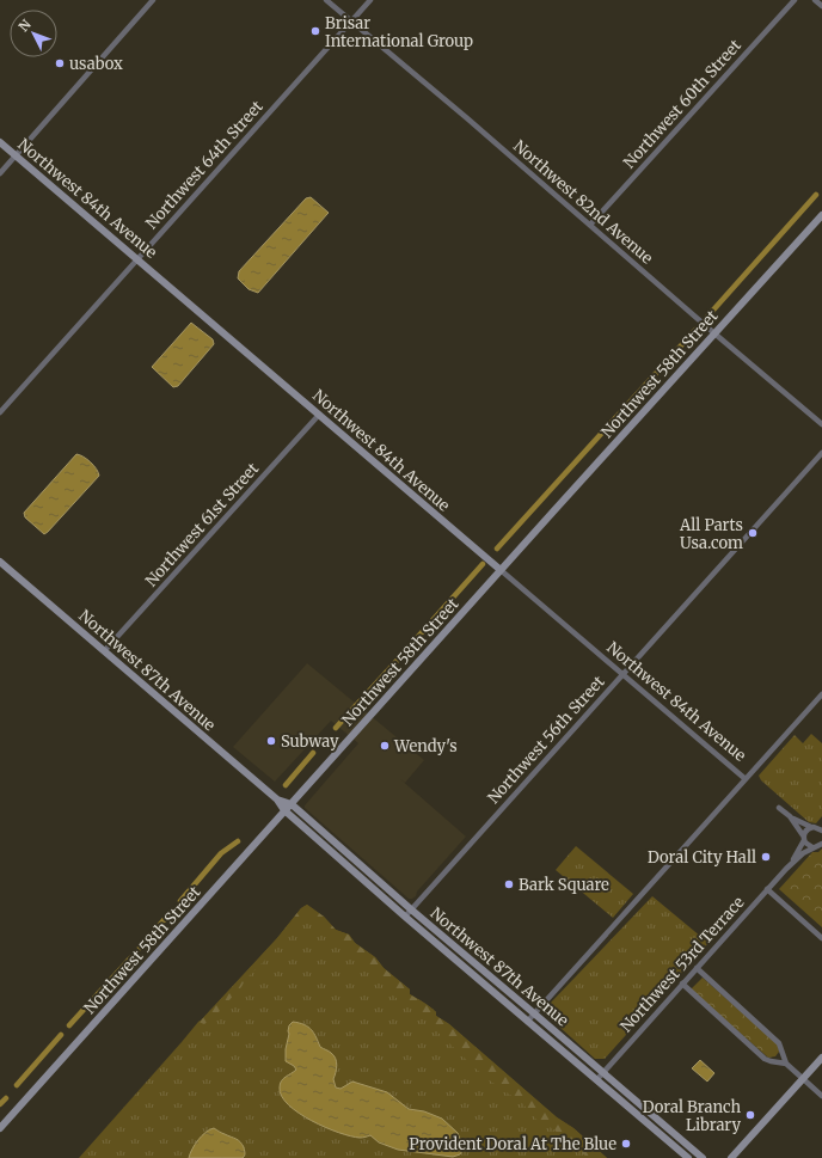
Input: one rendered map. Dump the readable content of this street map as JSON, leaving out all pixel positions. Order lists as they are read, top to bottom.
{
  "streets": {
    "main road": ["Northwest 84th Avenue", "Northwest 58th Street", "Northwest 87th Avenue"],
    "street": [
      "Northwest 60th Street",
      "Northwest 64th Street",
      "Northwest 82nd Avenue",
      "Northwest 61st Street",
      "Northwest 56th Street",
      "Northwest 53rd Terrace"
    ]
  },
  "crossings": [
    ["Northwest 60th Street", "Northwest 82nd Avenue"],
    ["Northwest 64th Street", "Northwest 84th Avenue"],
    ["Northwest 64th Street", "Northwest 82nd Avenue"],
    ["Northwest 84th Avenue", "Northwest 58th Street"],
    ["Northwest 84th Avenue", "Northwest 61st Street"],
    ["Northwest 84th Avenue", "Northwest 56th Street"],
    ["Northwest 82nd Avenue", "Northwest 58th Street"],
    ["Northwest 58th Street", "Northwest 87th Avenue"],
    ["Northwest 61st Street", "Northwest 87th Avenue"],
    ["Northwest 87th Avenue", "Northwest 56th Street"],
    ["Northwest 87th Avenue", "Northwest 53rd Terrace"]
  ],
  "places": [
    "Brisar International Group",
    "usabox",
    "All Parts Usa.com",
    "Subway",
    "Wendy's",
    "Doral City Hall",
    "Bark Square",
    "Doral Branch Library",
    "Provident Doral At The Blue"
  ],
  "north": "top left"
}
